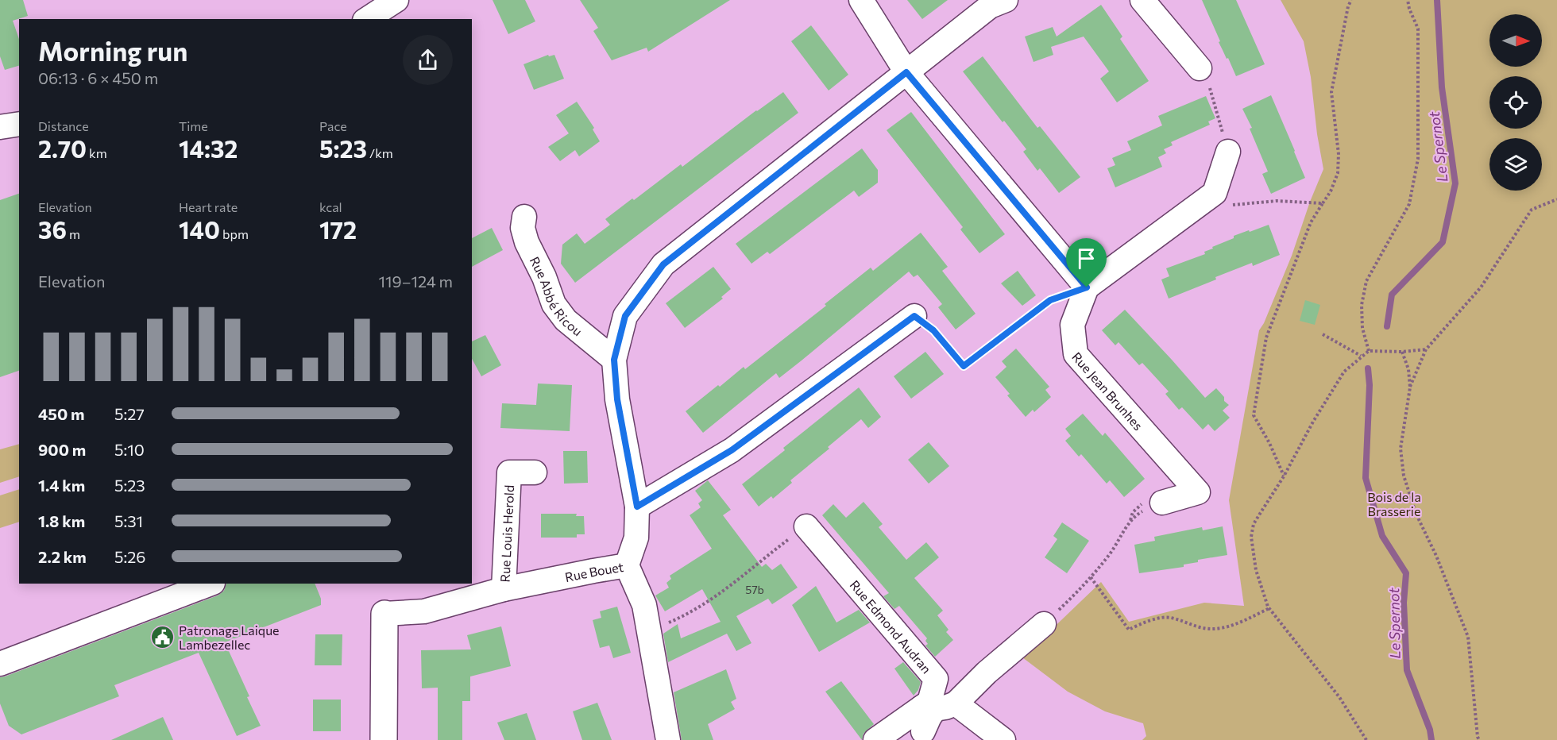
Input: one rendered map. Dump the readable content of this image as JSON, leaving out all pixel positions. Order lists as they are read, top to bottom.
{
  "streets": {
    "street": [
      "Rue Abbé Ricou",
      "Rue Jean Brunhes",
      "Rue Louis Herold",
      "Rue Bouet",
      "Rue Edmond Audran"
    ]
  },
  "crossings": [
    ["Rue Louis Herold", "Rue Bouet"]
  ],
  "water": ["Le Spernot"],
  "parks": ["Bois de la Brasserie"],
  "places": {
    "public building": ["Patronage Laique Lambezellec"]
  },
  "house_numbers": ["57b"],
  "north": "right",
  "page": {
    "heading": ["Morning run", "06:13 · 6 × 450 m"],
    "stats": [
      ["Distance", "2.70 km"],
      ["Time", "14:32"],
      ["Pace", "5:23 /km"],
      ["Elevation", "36 m"],
      ["Heart rate", "140 bpm"],
      ["kcal", "172"]
    ],
    "chart": ["Elevation", "119–124 m"],
    "list": [
      {
        "name": "450 m",
        "note": "5:27"
      },
      {
        "name": "900 m",
        "note": "5:10"
      },
      {
        "name": "1.4 km",
        "note": "5:23"
      },
      {
        "name": "1.8 km",
        "note": "5:31"
      },
      {
        "name": "2.2 km",
        "note": "5:26"
      }
    ]
  }
}
